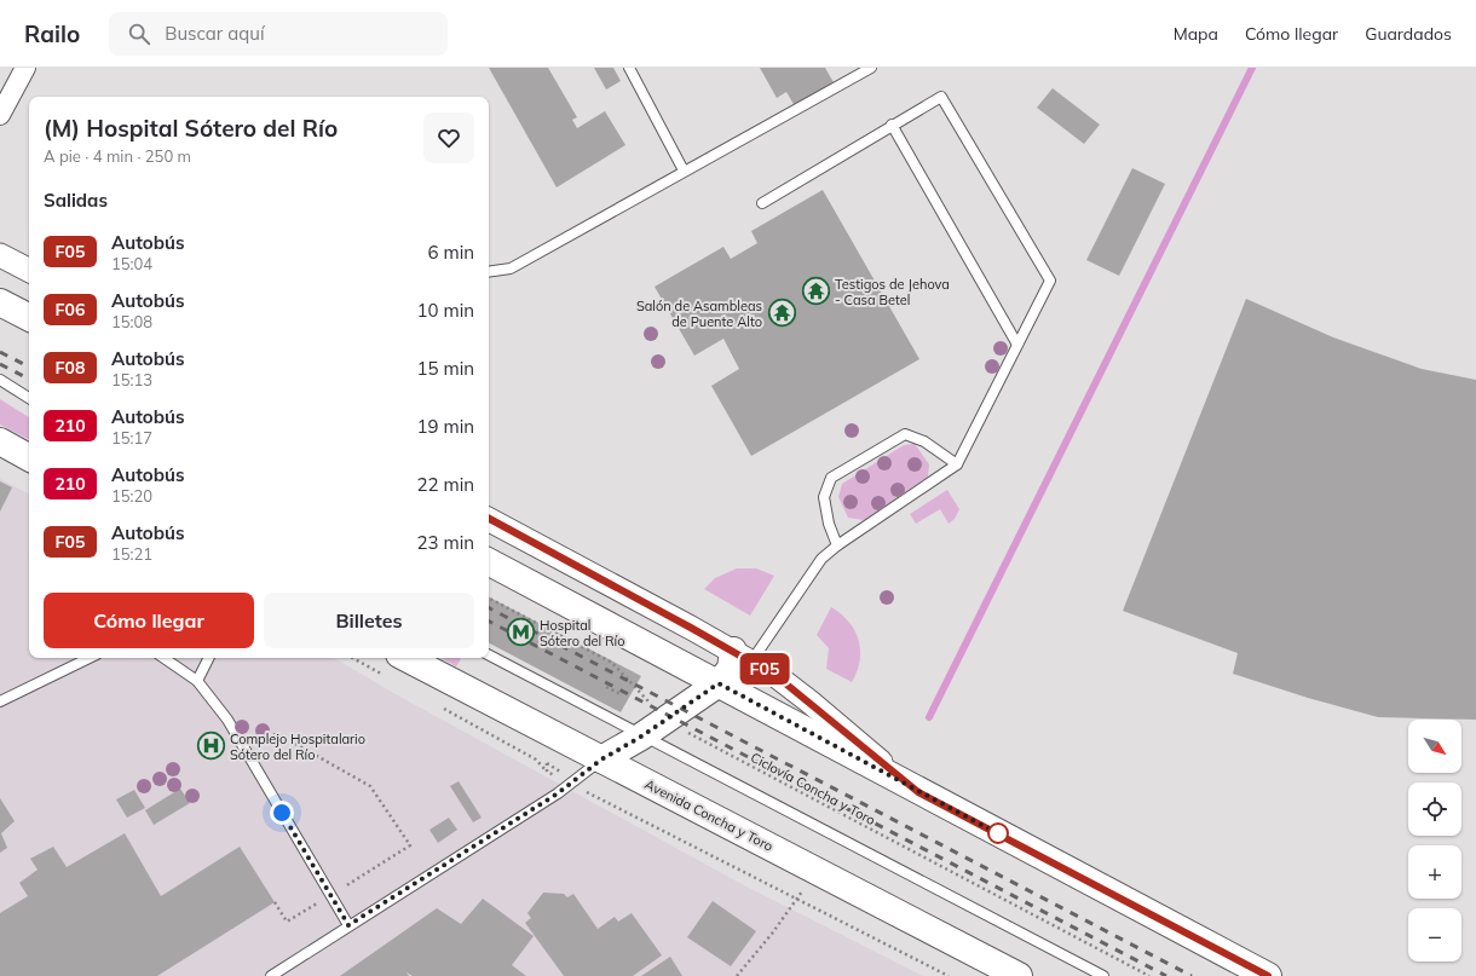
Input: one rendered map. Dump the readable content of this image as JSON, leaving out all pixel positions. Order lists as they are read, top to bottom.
{
  "streets": {
    "main road": ["Avenida Concha y Toro"],
    "path": ["Ciclovía Concha y Toro"]
  },
  "places": {
    "temple": ["Testigos de Jehova - Casa Betel", "Salón de Asambleas de Puente Alto"],
    "metro station": ["Hospital Sótero del Río"],
    "hospital": ["Complejo Hospitalario Sótero del Río"]
  },
  "lines": ["bus line F05"],
  "north": "bottom right",
  "page": {
    "header": "Railo",
    "search": "Buscar aquí",
    "nav": ["Mapa", "Cómo llegar", "Guardados"],
    "on_map": "F05",
    "heading": [
      ["(M) Hospital Sótero del Río", "A pie · 4 min · 250 m"],
      "Salidas"
    ],
    "list": [
      {
        "mark": "F05",
        "name": "Autobús",
        "note": "15:04",
        "value": "6 min"
      },
      {
        "mark": "F06",
        "name": "Autobús",
        "note": "15:08",
        "value": "10 min"
      },
      {
        "mark": "F08",
        "name": "Autobús",
        "note": "15:13",
        "value": "15 min"
      },
      {
        "mark": "210",
        "name": "Autobús",
        "note": "15:17",
        "value": "19 min"
      },
      {
        "mark": "210",
        "name": "Autobús",
        "note": "15:20",
        "value": "22 min"
      },
      {
        "mark": "F05",
        "name": "Autobús",
        "note": "15:21",
        "value": "23 min"
      }
    ],
    "buttons": ["Cómo llegar", "Billetes"],
    "map_buttons": ["+", "−"]
  }
}
